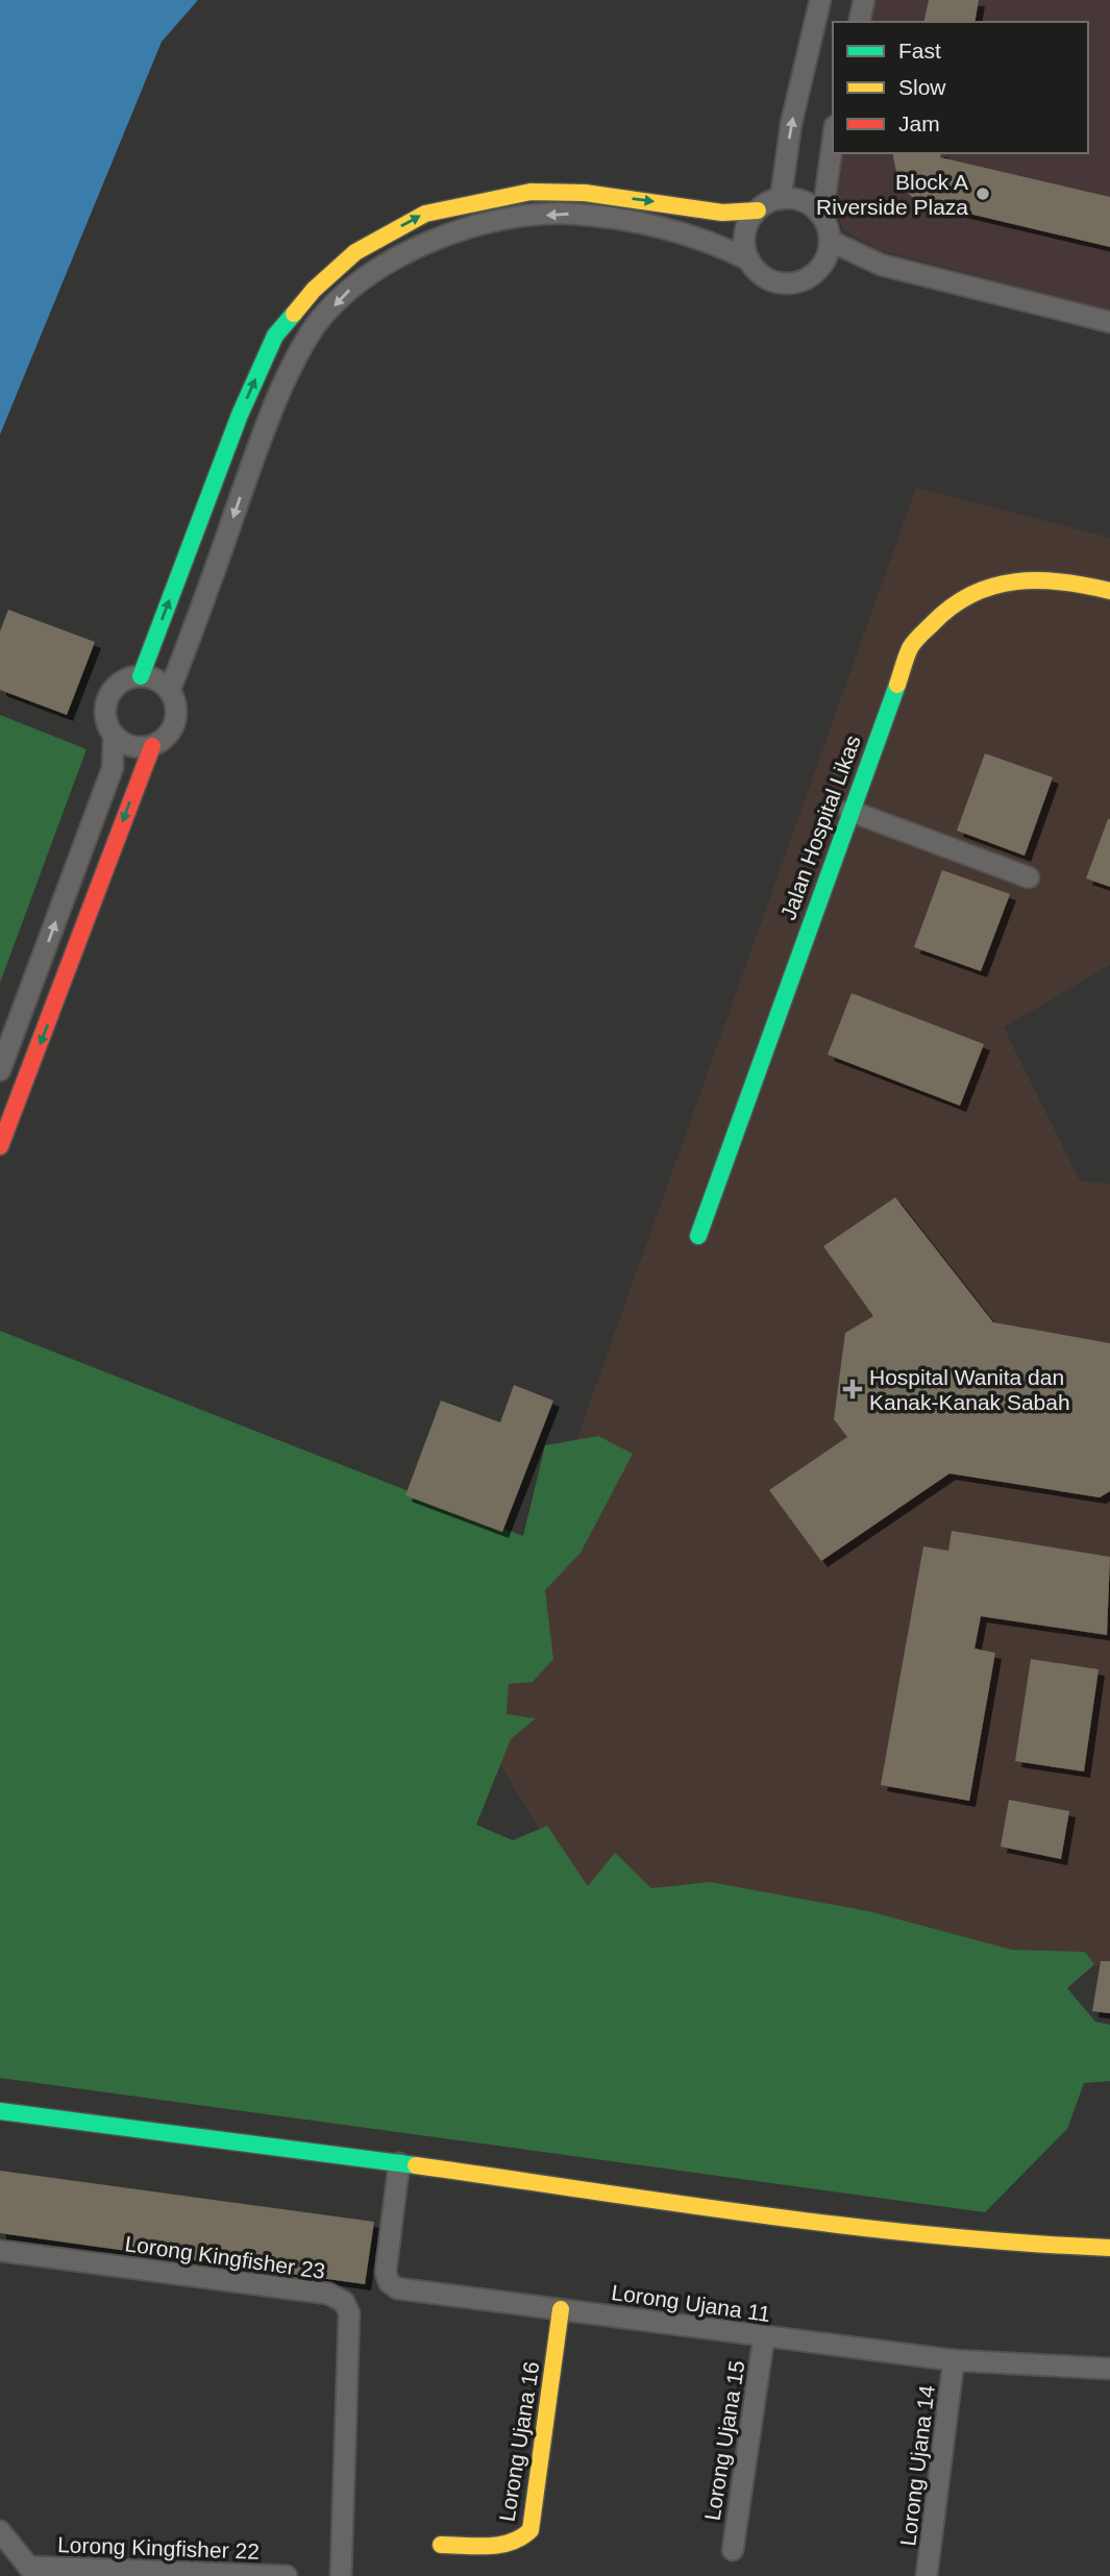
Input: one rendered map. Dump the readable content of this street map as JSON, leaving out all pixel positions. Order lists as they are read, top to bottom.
{
  "streets": {
    "street": [
      "Jalan Hospital Likas",
      "Lorong Kingfisher 23",
      "Lorong Ujana 11",
      "Lorong Ujana 15",
      "Lorong Ujana 16",
      "Lorong Ujana 14",
      "Lorong Kingfisher 22"
    ]
  },
  "crossings": [
    ["Lorong Ujana 11", "Lorong Ujana 15"],
    ["Lorong Ujana 11", "Lorong Ujana 16"],
    ["Lorong Ujana 11", "Lorong Ujana 14"]
  ],
  "places": {
    "other": ["Block A Riverside Plaza"],
    "health": ["Hospital Wanita dan Kanak-Kanak Sabah"]
  },
  "legend": ["Fast", "Slow", "Jam"]
}
